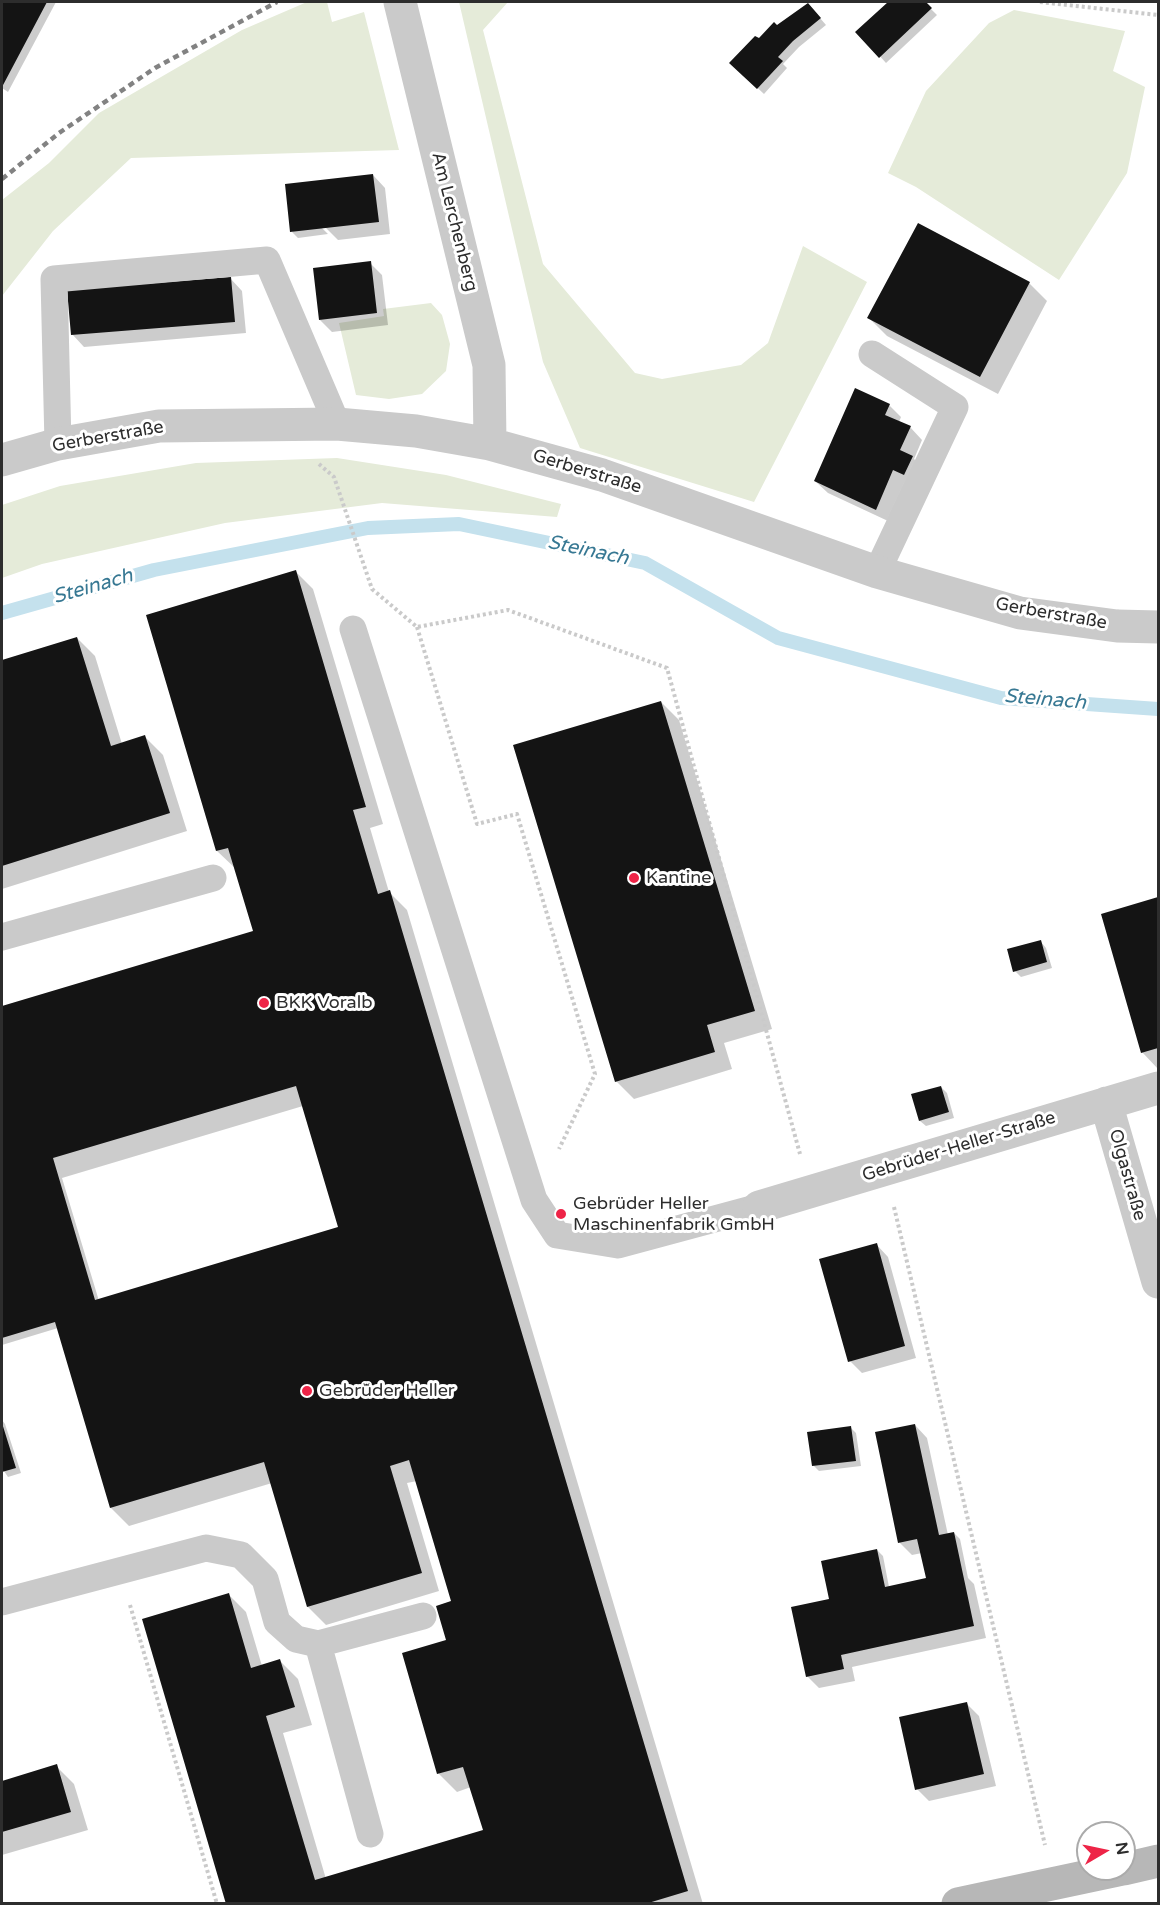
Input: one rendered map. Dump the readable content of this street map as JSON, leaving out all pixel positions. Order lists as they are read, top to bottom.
{
  "streets": {
    "street": [
      "Am Lerchenberg",
      "Gerberstraße",
      "Gebrüder-Heller-Straße",
      "Olgastraße"
    ]
  },
  "crossings": [
    ["Am Lerchenberg", "Gerberstraße"],
    ["Gebrüder-Heller-Straße", "Olgastraße"]
  ],
  "water": ["Steinach"],
  "places": [
    "Kantine",
    "BKK Voralb",
    "Gebrüder Heller Maschinenfabrik GmbH",
    "Gebrüder Heller"
  ],
  "north": "right"
}
